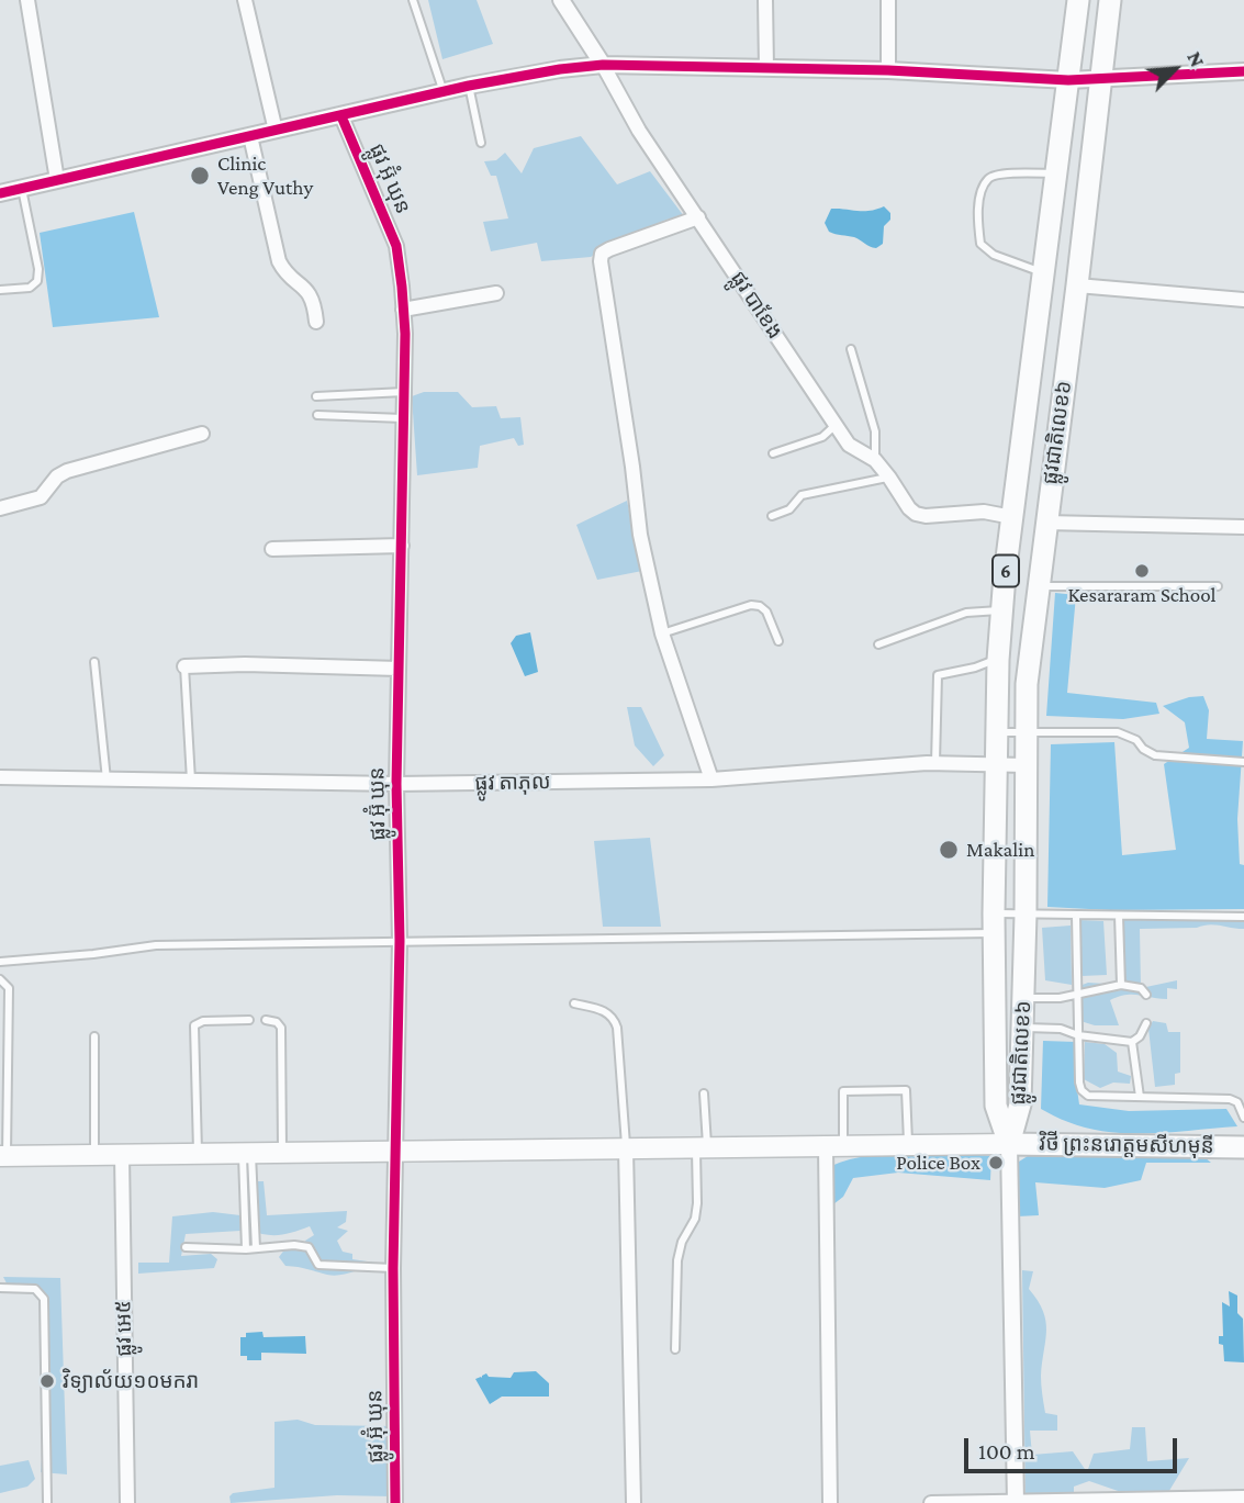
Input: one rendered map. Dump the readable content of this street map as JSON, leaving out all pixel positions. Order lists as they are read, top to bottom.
{
  "streets": {
    "main road": ["ផ្លូវជាតិលេខ៦", "6", "វិថី ព្រះនរោត្ដមសីហមុនី"],
    "street": [
      "ផ្លូវ អ៊ុំ ឃុន",
      "ផ្លូវ បាខែង",
      "ផ្លូវ តាភុល",
      "ផ្លូវ អេ៥"
    ]
  },
  "crossings": [
    ["ផ្លូវ អ៊ុំ ឃុន", "ផ្លូវ តាភុល"],
    ["ផ្លូវ បាខែង", "ផ្លូវជាតិលេខ៦"],
    ["ផ្លូវជាតិលេខ៦", "ផ្លូវ តាភុល"],
    ["ផ្លូវជាតិលេខ៦", "វិថី ព្រះនរោត្ដមសីហមុនី"]
  ],
  "places": [
    "Clinic Veng Vuthy",
    "Kesararam School",
    "Makalin",
    "Police Box",
    "វិទ្យាល័យ១០មករា"
  ],
  "scale_bar": "100 m",
  "north": "top right"
}
